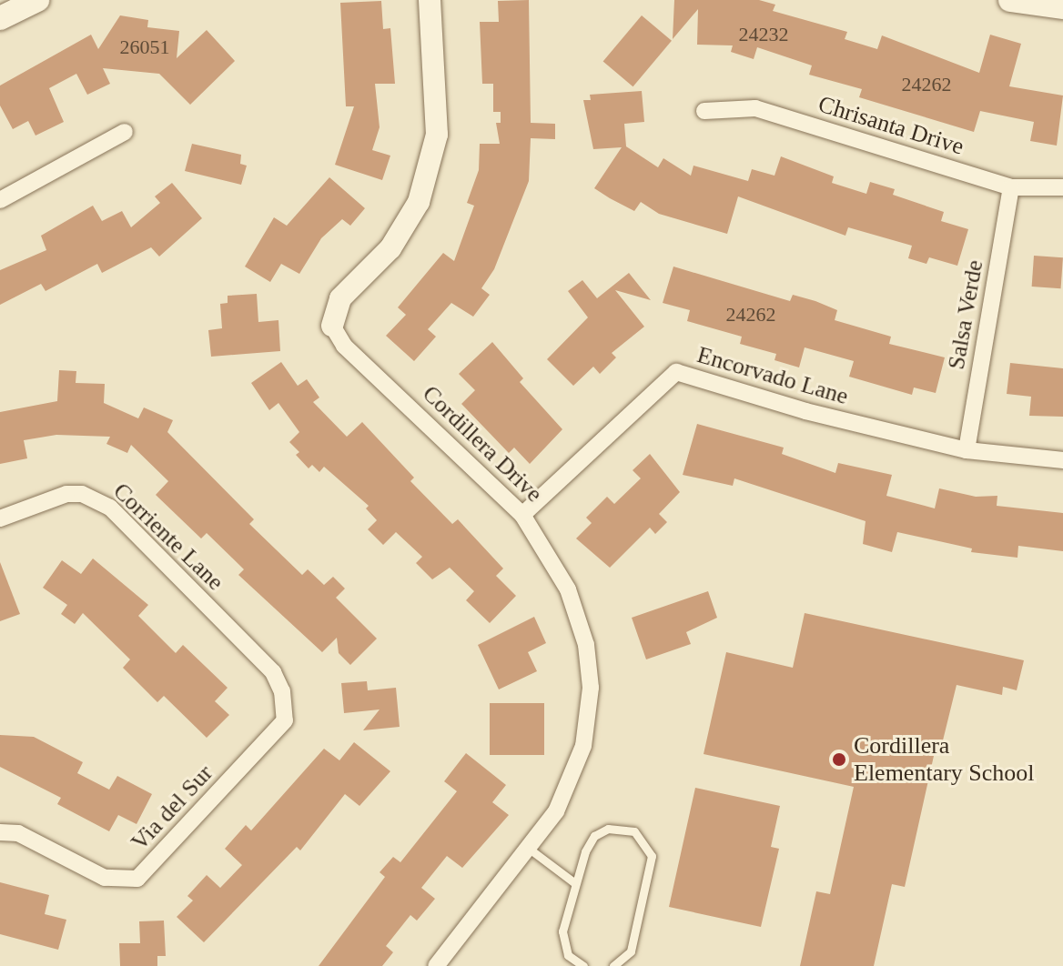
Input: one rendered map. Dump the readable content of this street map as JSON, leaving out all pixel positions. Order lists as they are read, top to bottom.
{
  "streets": {
    "street": [
      "Chrisanta Drive",
      "Salsa Verde",
      "Encorvado Lane",
      "Cordillera Drive",
      "Corriente Lane",
      "Via del Sur"
    ]
  },
  "crossings": [
    ["Chrisanta Drive", "Salsa Verde"],
    ["Salsa Verde", "Encorvado Lane"],
    ["Encorvado Lane", "Cordillera Drive"],
    ["Corriente Lane", "Via del Sur"]
  ],
  "places": ["Cordillera Elementary School"],
  "house_numbers": [
    "24232",
    "26051",
    "24262",
    "24262"
  ]
}
